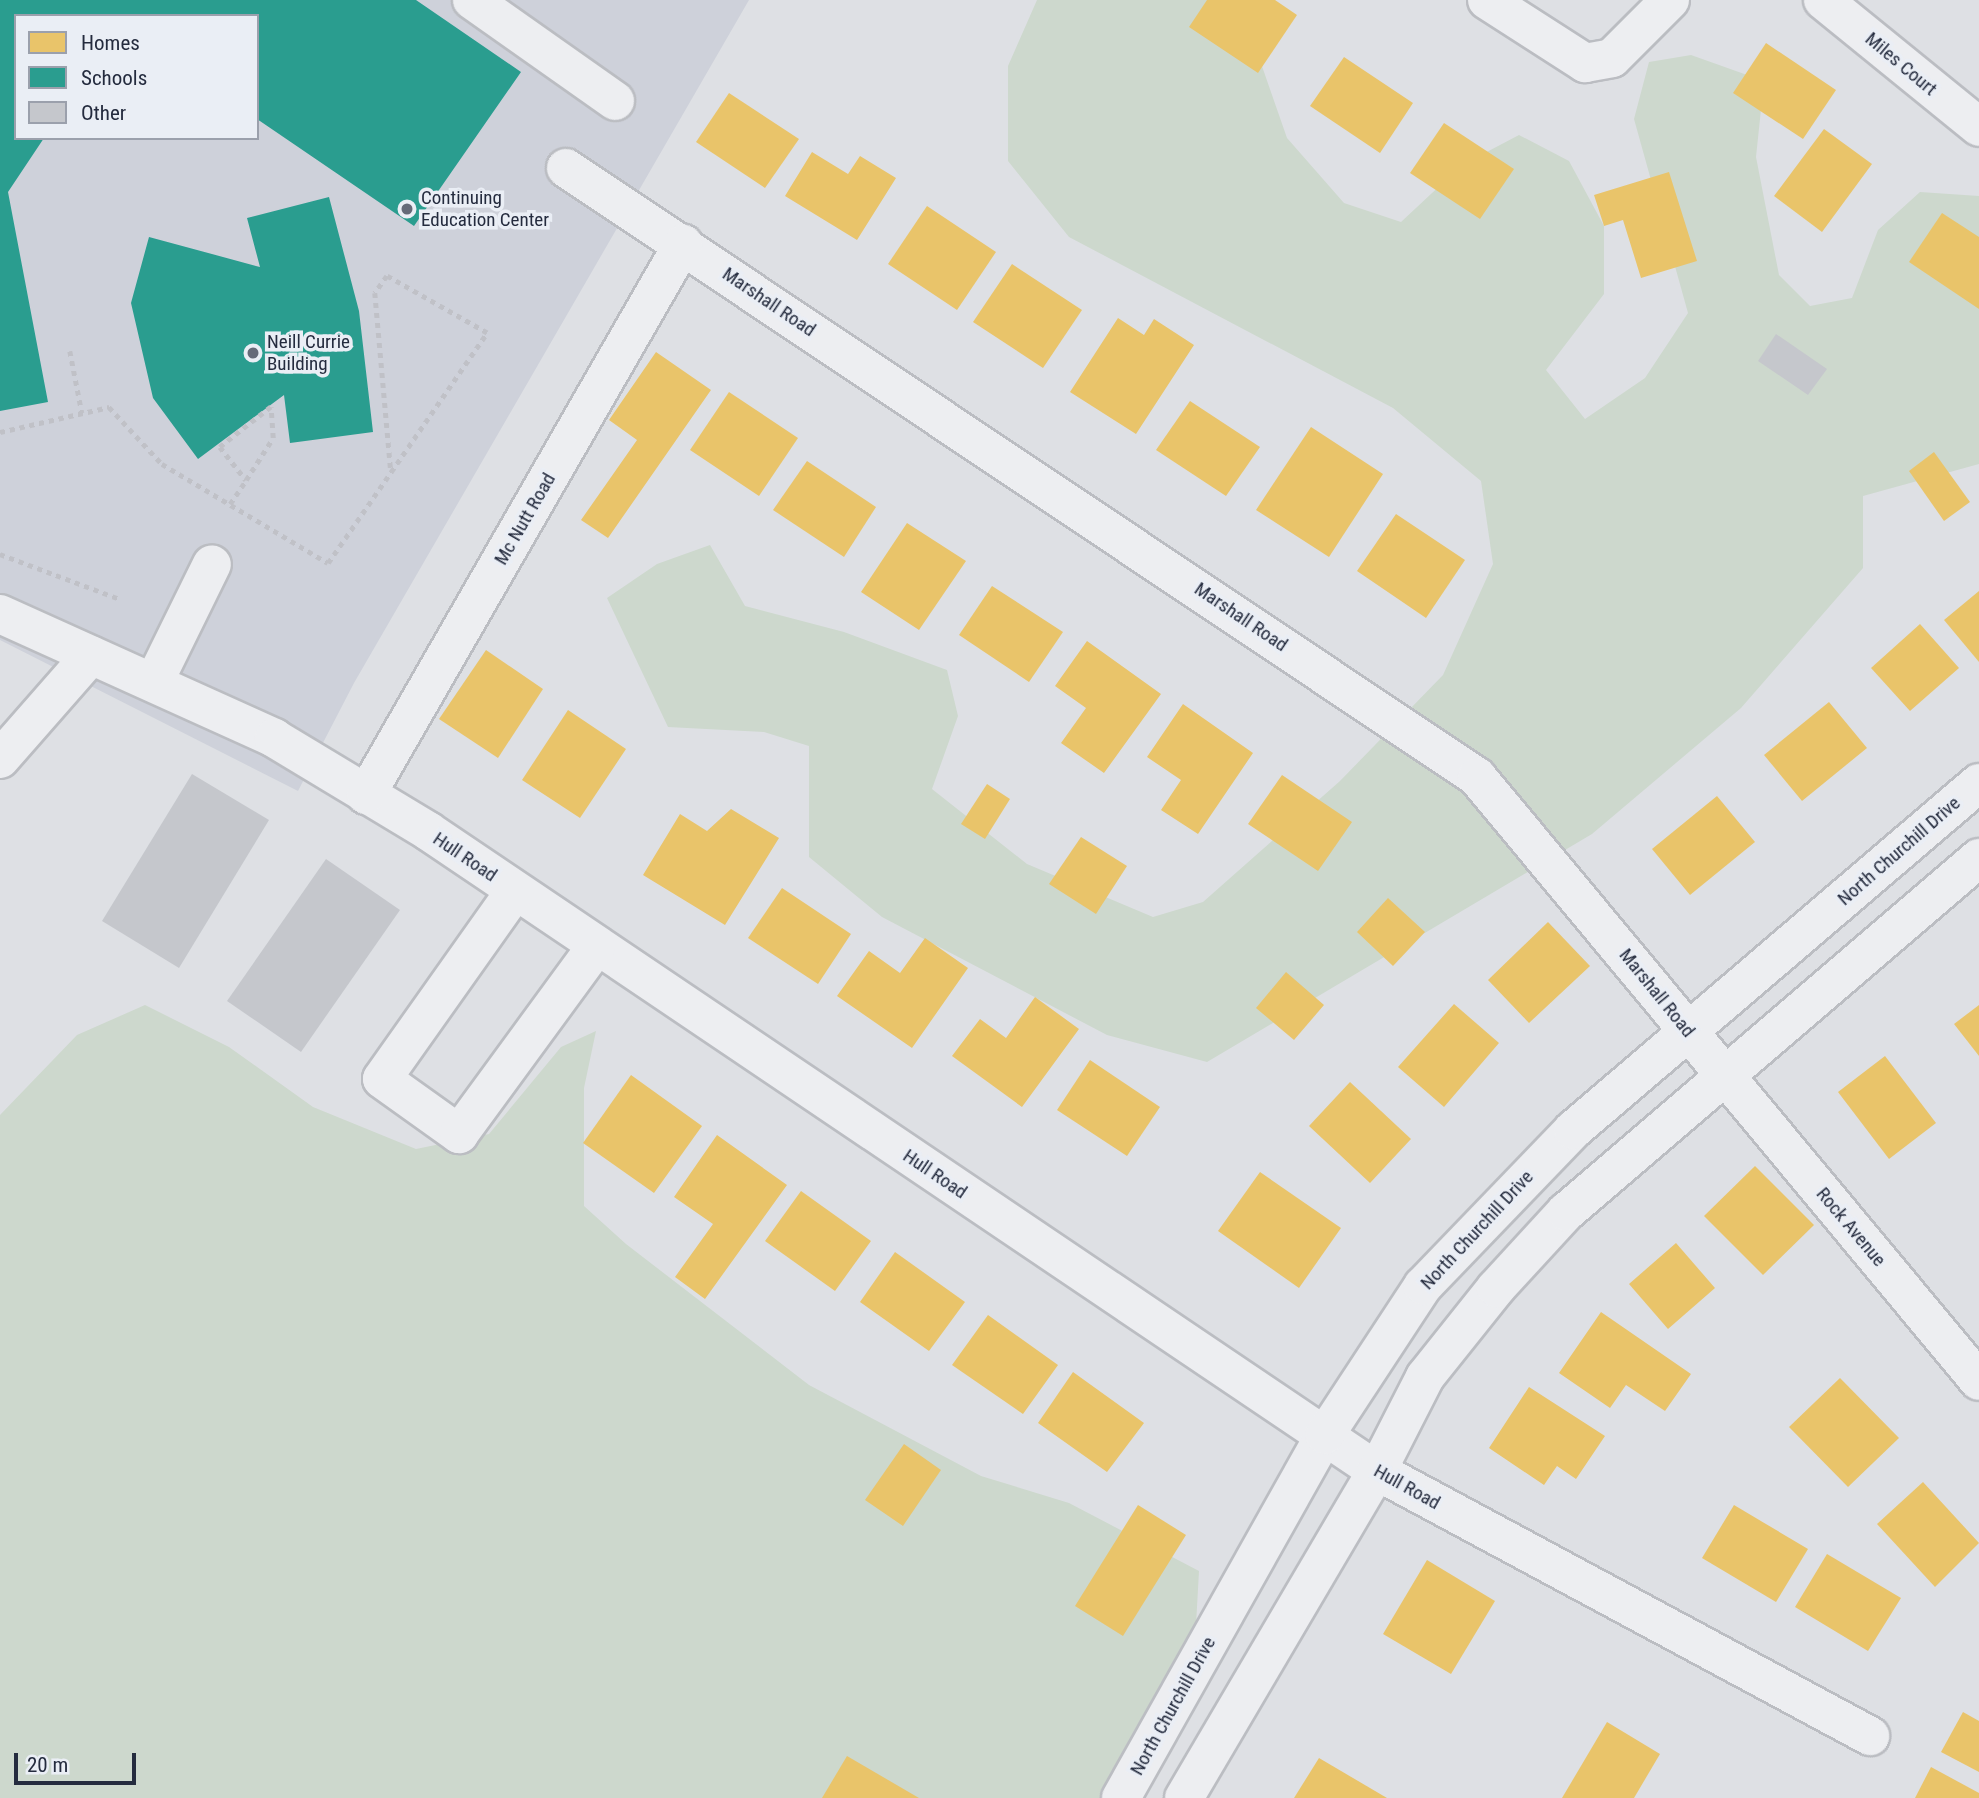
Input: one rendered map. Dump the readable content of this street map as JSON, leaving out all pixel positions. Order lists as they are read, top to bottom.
{
  "streets": {
    "street": [
      "Miles Court",
      "Marshall Road",
      "Mc Nutt Road",
      "North Churchill Drive",
      "Hull Road",
      "Rock Avenue"
    ]
  },
  "crossings": [
    ["Marshall Road", "Mc Nutt Road"],
    ["Marshall Road", "North Churchill Drive"],
    ["Marshall Road", "Rock Avenue"],
    ["Mc Nutt Road", "Hull Road"],
    ["North Churchill Drive", "Hull Road"]
  ],
  "places": ["Continuing Education Center", "Neill Currie Building"],
  "legend": ["Homes", "Schools", "Other"],
  "scale_bar": "20 m"
}
